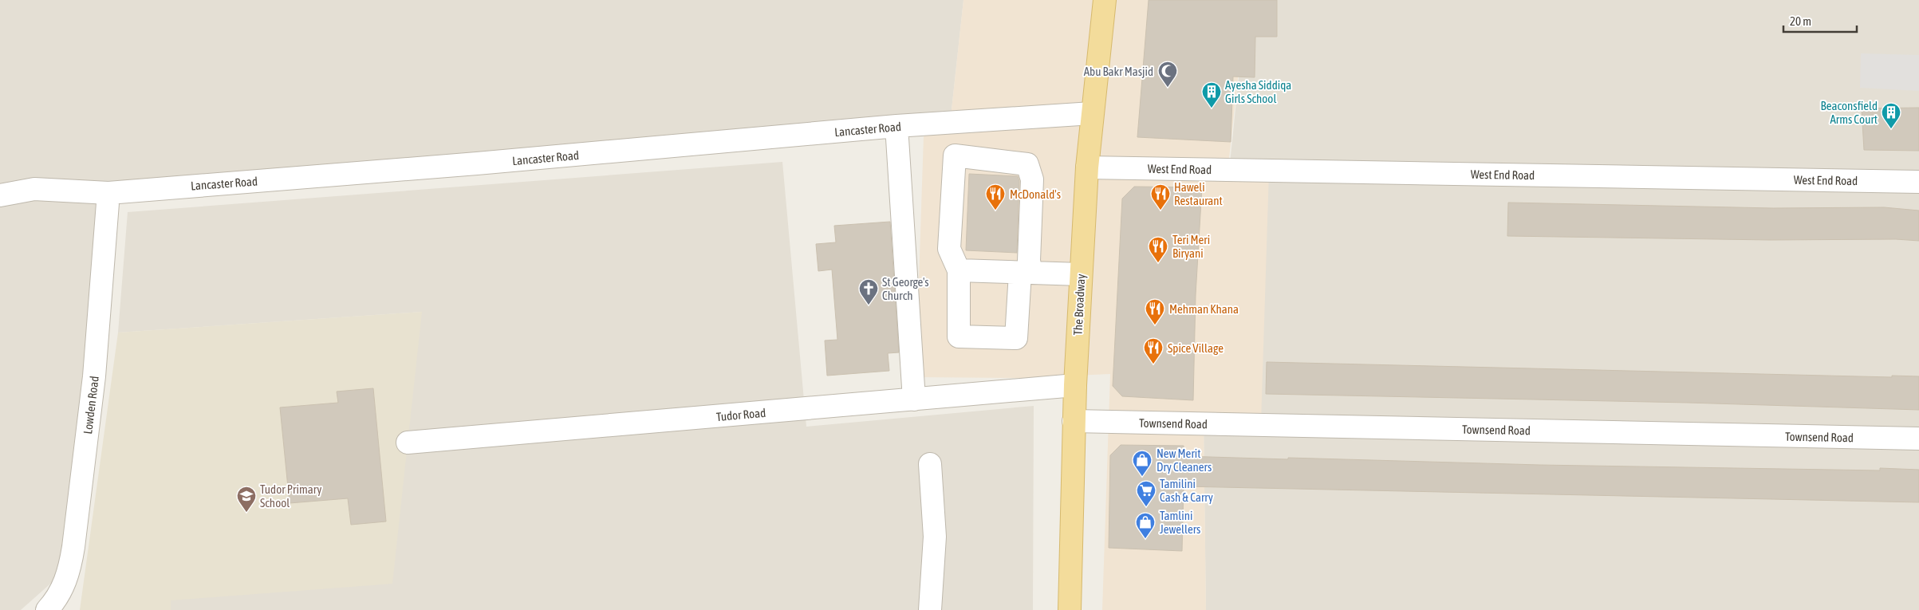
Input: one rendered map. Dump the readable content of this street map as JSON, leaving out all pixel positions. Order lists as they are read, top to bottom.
{
  "streets": {
    "main road": ["The Broadway"],
    "street": [
      "Lancaster Road",
      "West End Road",
      "Lowden Road",
      "Tudor Road",
      "Townsend Road"
    ]
  },
  "crossings": [
    ["Lancaster Road", "The Broadway"],
    ["Lancaster Road", "Lowden Road"],
    ["West End Road", "The Broadway"],
    ["The Broadway", "Tudor Road"],
    ["The Broadway", "Townsend Road"]
  ],
  "places": {
    "mosque": ["Abu Bakr Masjid"],
    "building": ["Ayesha Siddiqa Girls School", "Beaconsfield Arms Court"],
    "restaurant": [
      "McDonald's",
      "Haweli Restaurant",
      "Teri Meri Biryani",
      "Mehman Khana",
      "Spice Village"
    ],
    "church": ["St George's Church"],
    "shop": ["New Merit Dry Cleaners", "Tamlini Jewellers"],
    "supermarket": ["Tamilini Cash & Carry"],
    "school or university": ["Tudor Primary School"]
  },
  "scale_bar": "20 m"
}
